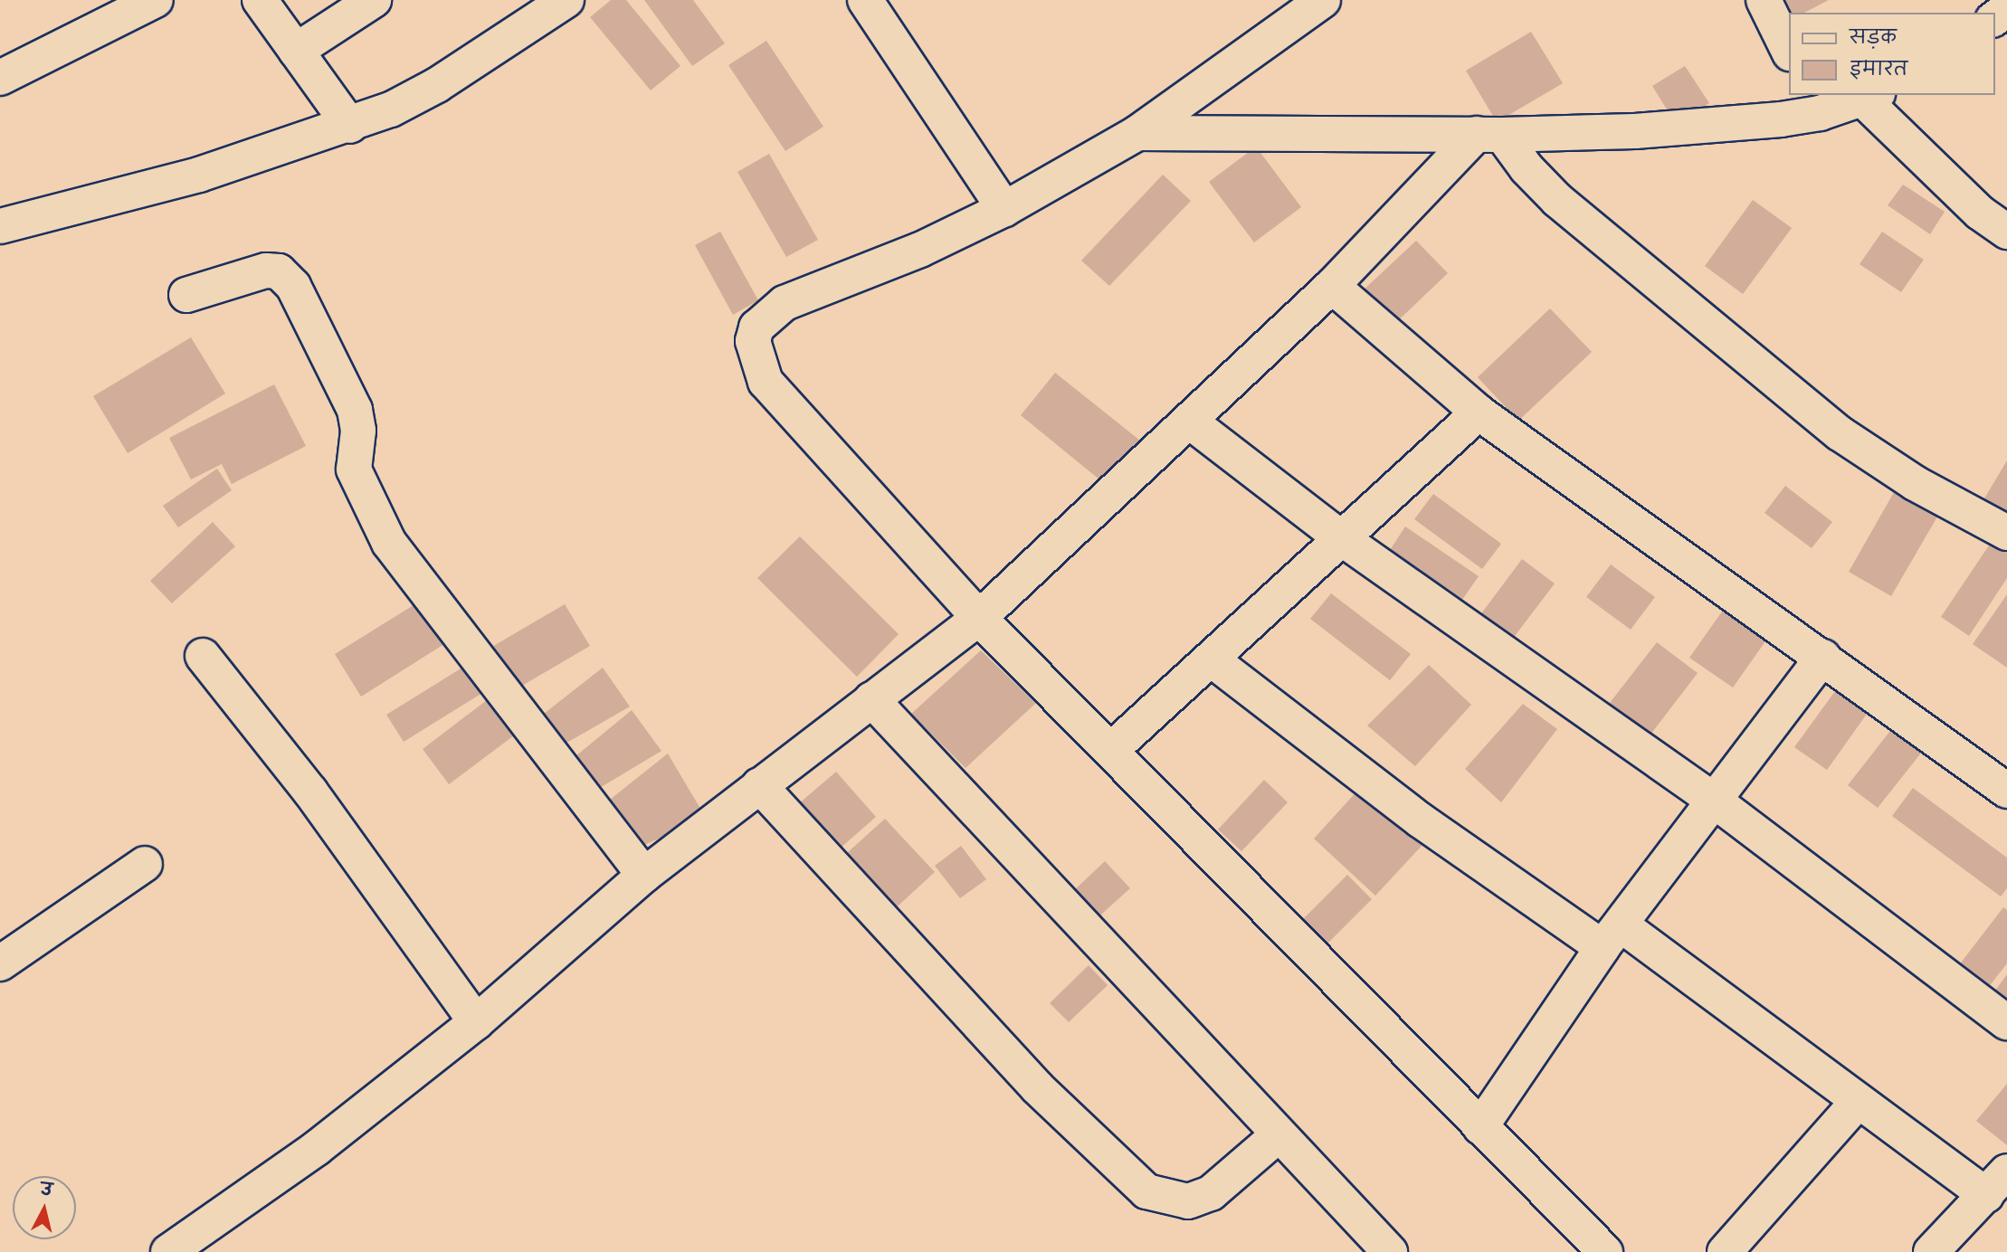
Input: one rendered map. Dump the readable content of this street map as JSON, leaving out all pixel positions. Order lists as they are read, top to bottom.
{
  "legend": ["सड़क", "इमारत"],
  "north": "top"
}
